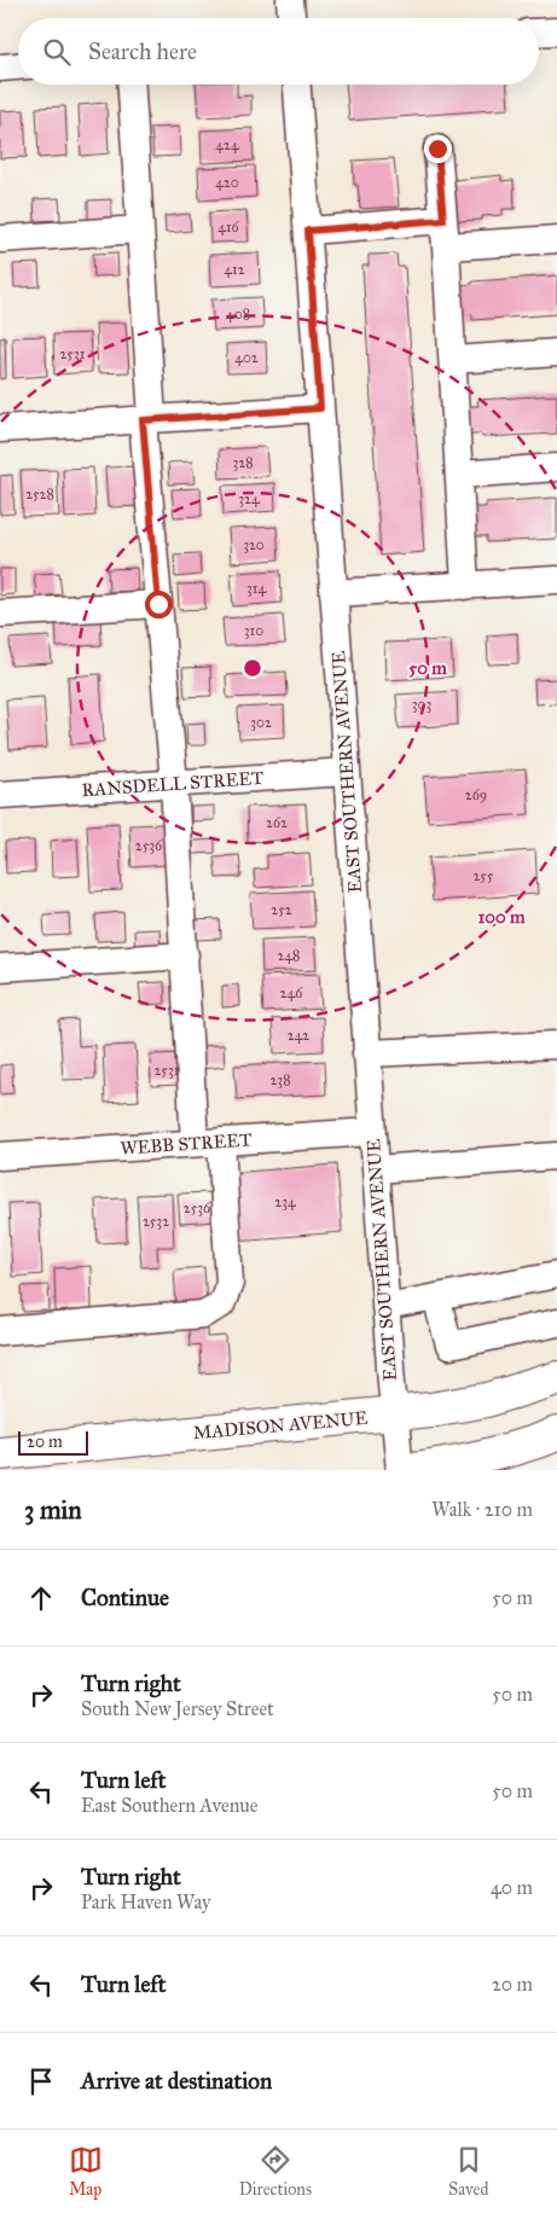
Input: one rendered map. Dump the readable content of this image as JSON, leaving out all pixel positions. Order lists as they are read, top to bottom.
{
  "streets": {
    "main road": ["MADISON AVENUE"],
    "street": ["EAST SOUTHERN AVENUE", "RANSDELL STREET", "WEBB STREET"]
  },
  "crossings": [
    ["EAST SOUTHERN AVENUE", "RANSDELL STREET"],
    ["EAST SOUTHERN AVENUE", "WEBB STREET"],
    ["EAST SOUTHERN AVENUE", "MADISON AVENUE"]
  ],
  "house_numbers": [
    "424",
    "420",
    "416",
    "412",
    "408",
    "2531",
    "402",
    "328",
    "2528",
    "324",
    "320",
    "314",
    "310",
    "303",
    "302",
    "269",
    "262",
    "2536",
    "255",
    "252",
    "248",
    "246",
    "242",
    "2531",
    "238",
    "234",
    "2536",
    "2532"
  ],
  "scale_bar": "20 m",
  "page": {
    "search": "Search here",
    "scale": "20 m",
    "heading": ["3 min", "Walk · 210 m"],
    "list": [
      ["Continue", "50 m"],
      ["Turn right", "South New Jersey Street", "50 m"],
      ["Turn left", "East Southern Avenue", "50 m"],
      ["Turn right", "Park Haven Way", "40 m"],
      ["Turn left", "20 m"],
      "Arrive at destination"
    ],
    "nav": ["Map", "Directions", "Saved"]
  },
  "rings": ["50 m", "100 m"]
}
